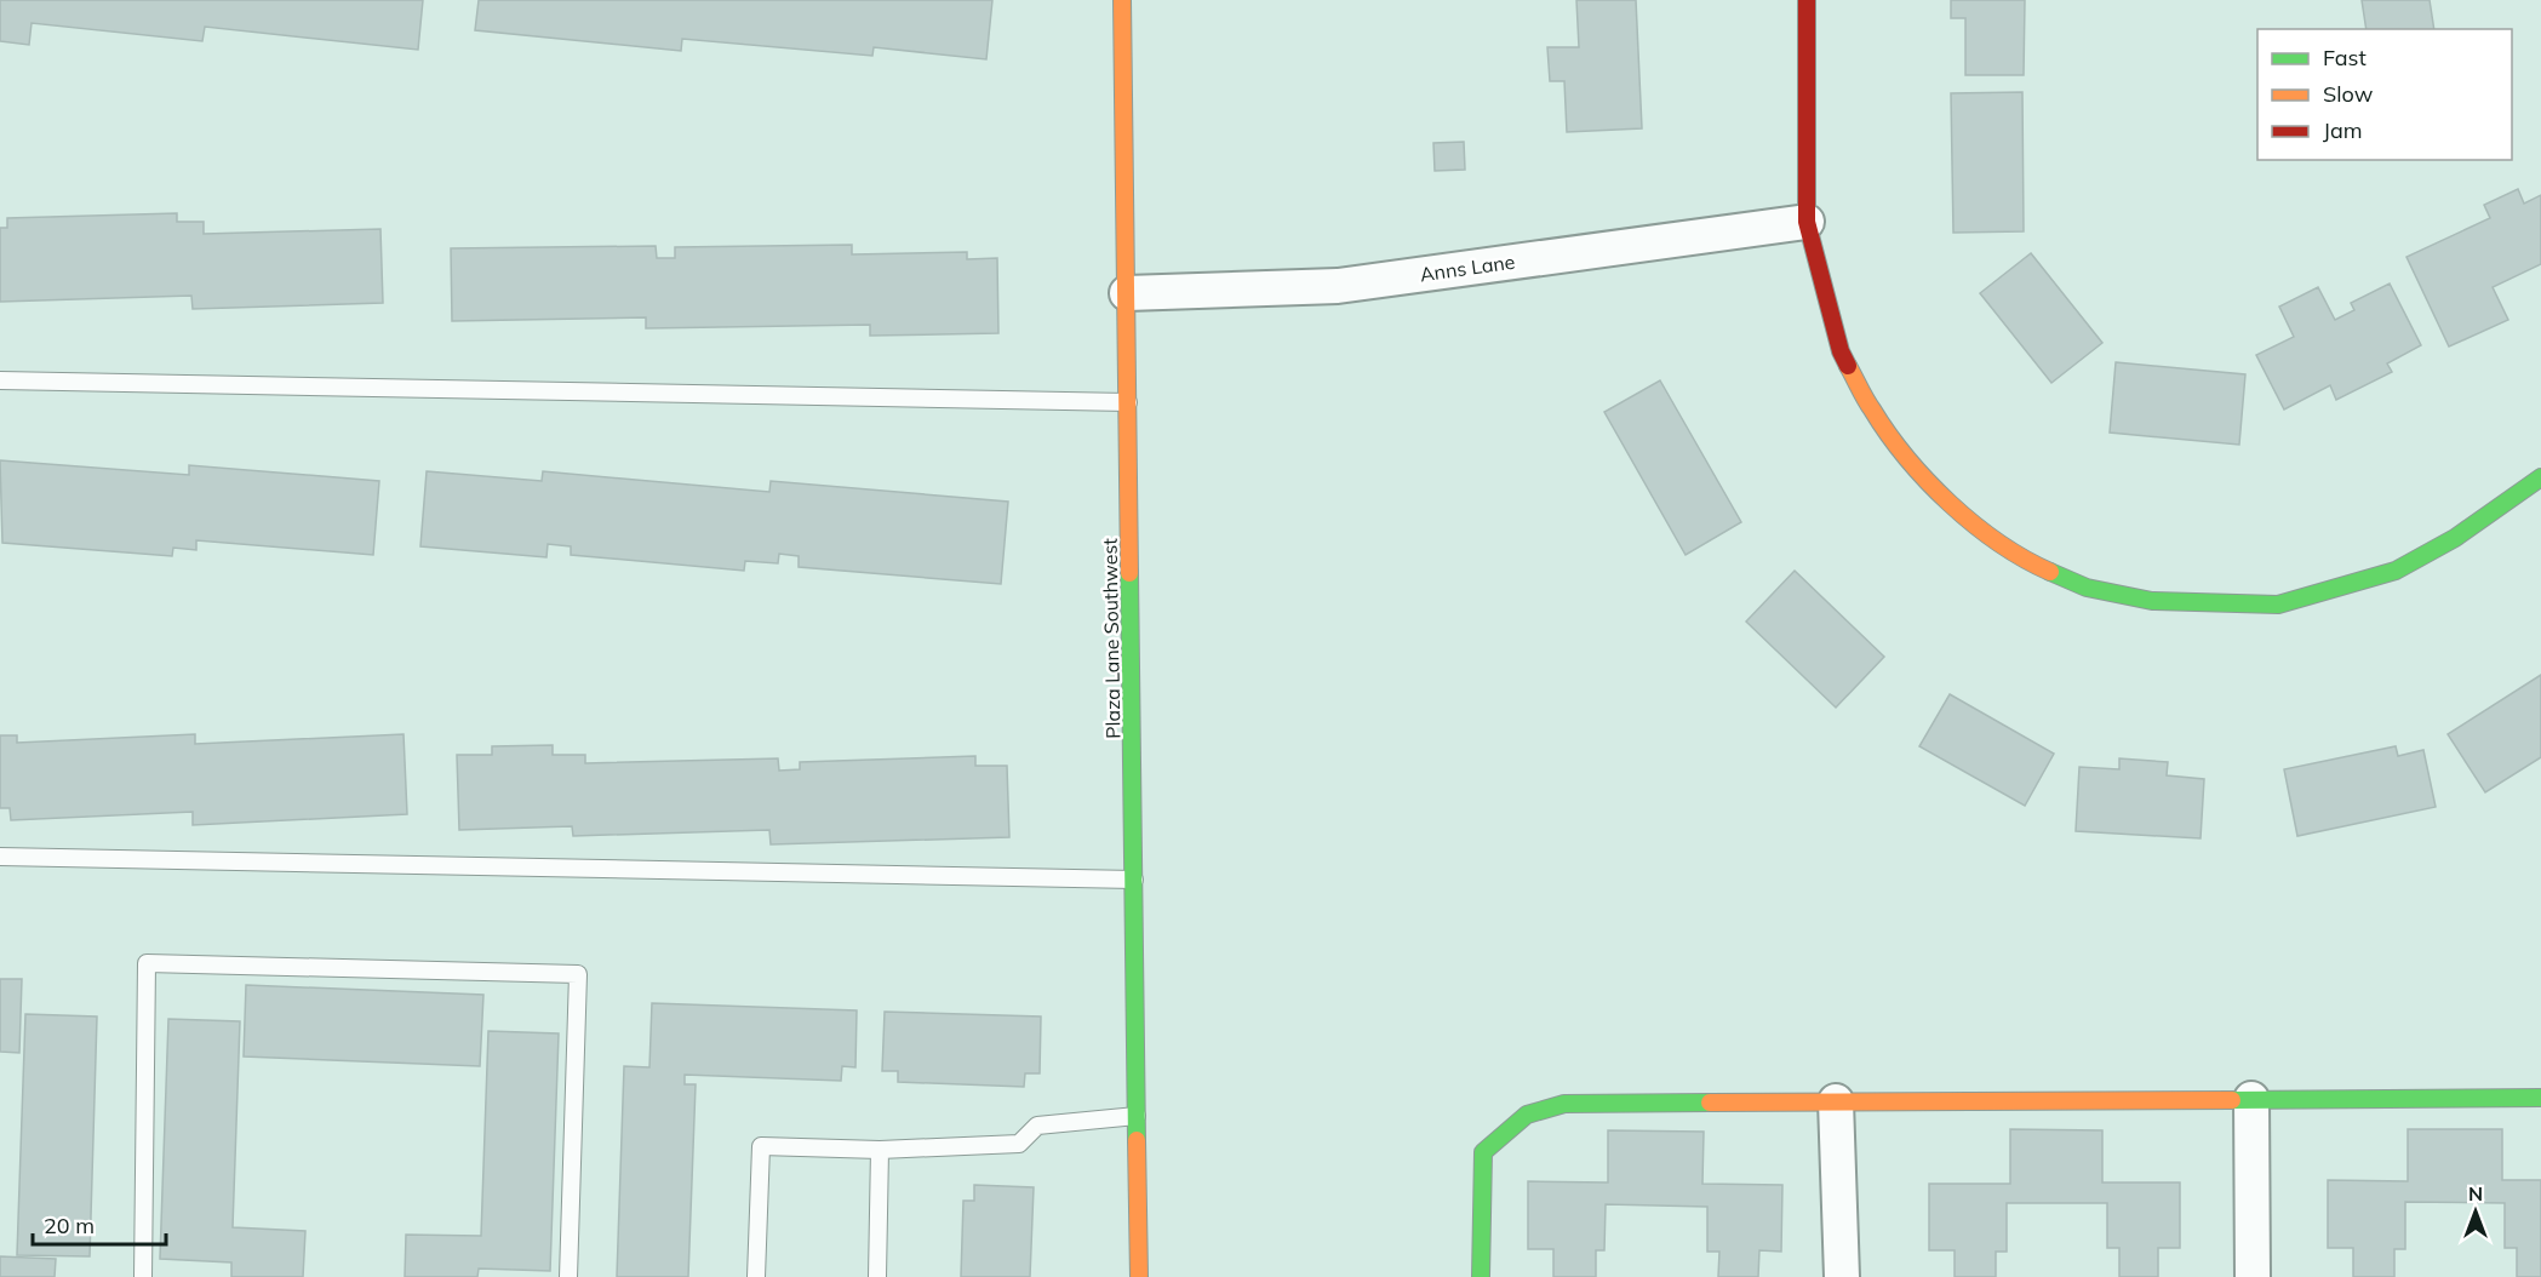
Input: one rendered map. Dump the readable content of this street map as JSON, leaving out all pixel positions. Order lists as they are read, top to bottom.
{
  "streets": {
    "street": ["Anns Lane", "Plaza Lane Southwest"]
  },
  "crossings": [
    ["Anns Lane", "Plaza Lane Southwest"]
  ],
  "legend": ["Fast", "Slow", "Jam"],
  "scale_bar": "20 m",
  "north": "top"
}
